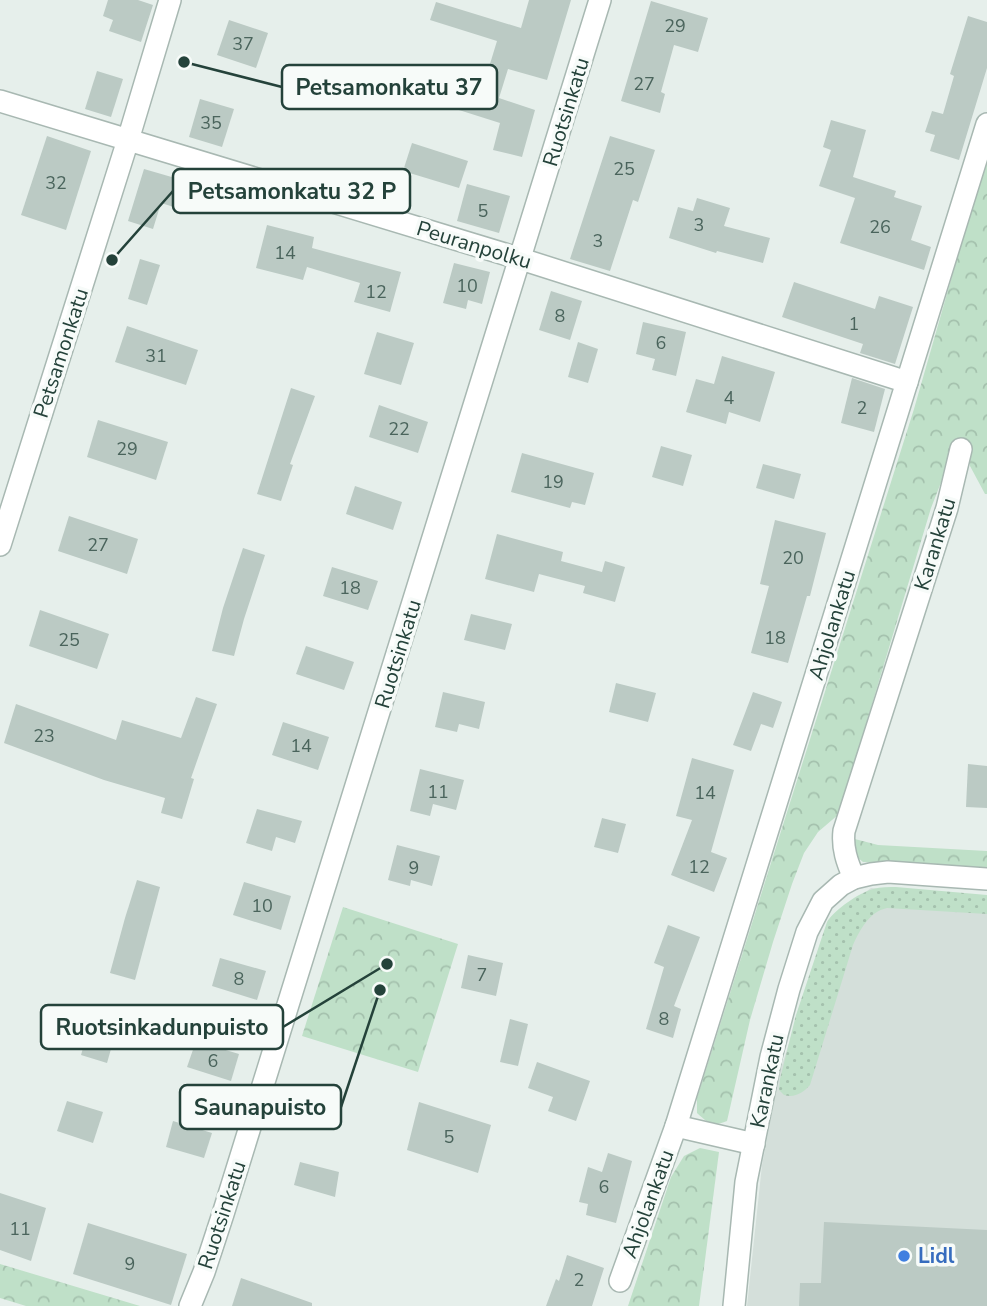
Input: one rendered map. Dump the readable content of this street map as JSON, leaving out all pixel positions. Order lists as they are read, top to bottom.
{
  "streets": {
    "street": [
      "Ruotsinkatu",
      "Peuranpolku",
      "Petsamonkatu",
      "Karankatu",
      "Ahjolankatu"
    ]
  },
  "crossings": [
    ["Ruotsinkatu", "Peuranpolku"],
    ["Peuranpolku", "Petsamonkatu"],
    ["Peuranpolku", "Ahjolankatu"],
    ["Karankatu", "Ahjolankatu"]
  ],
  "places": [
    "Petsamonkatu 37",
    "Petsamonkatu 32 P",
    "Ruotsinkadunpuisto",
    "Saunapuisto",
    "Lidl"
  ],
  "house_numbers": [
    "29",
    "37",
    "27",
    "35",
    "25",
    "32",
    "5",
    "3",
    "26",
    "3",
    "14",
    "10",
    "12",
    "8",
    "1",
    "6",
    "31",
    "4",
    "2",
    "22",
    "29",
    "19",
    "27",
    "20",
    "18",
    "18",
    "25",
    "23",
    "14",
    "11",
    "14",
    "12",
    "9",
    "10",
    "7",
    "8",
    "8",
    "6",
    "5",
    "6",
    "11",
    "9",
    "2"
  ]
}
